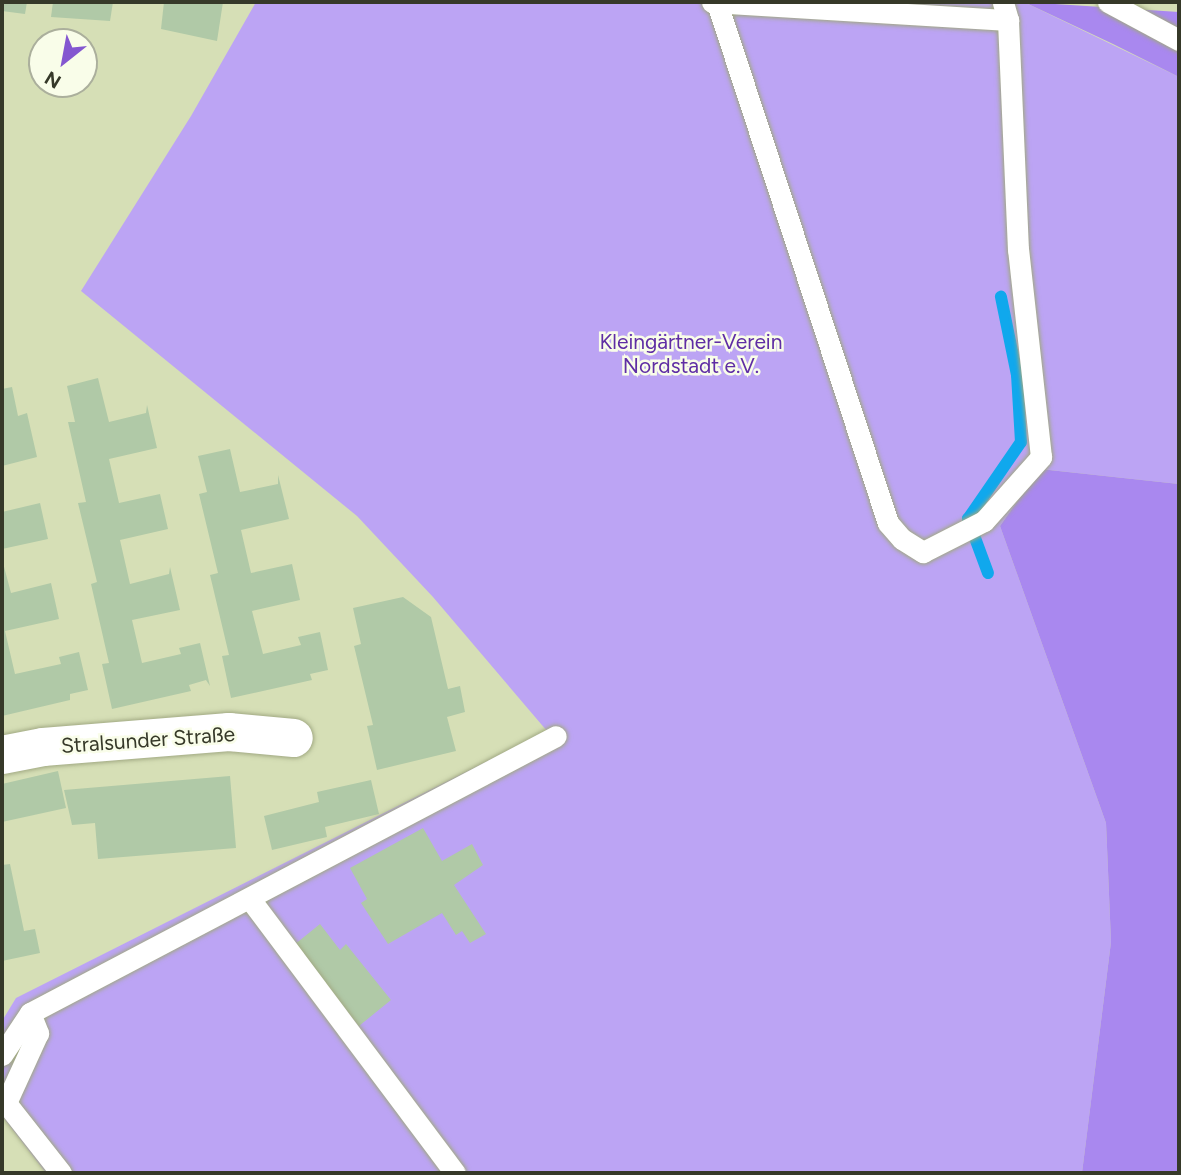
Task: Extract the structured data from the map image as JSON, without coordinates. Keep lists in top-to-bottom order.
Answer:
{
  "streets": {
    "street": ["Stralsunder Straße"]
  },
  "parks": ["Kleingärtner-Verein Nordstadt e.V."],
  "north": "bottom left"
}
